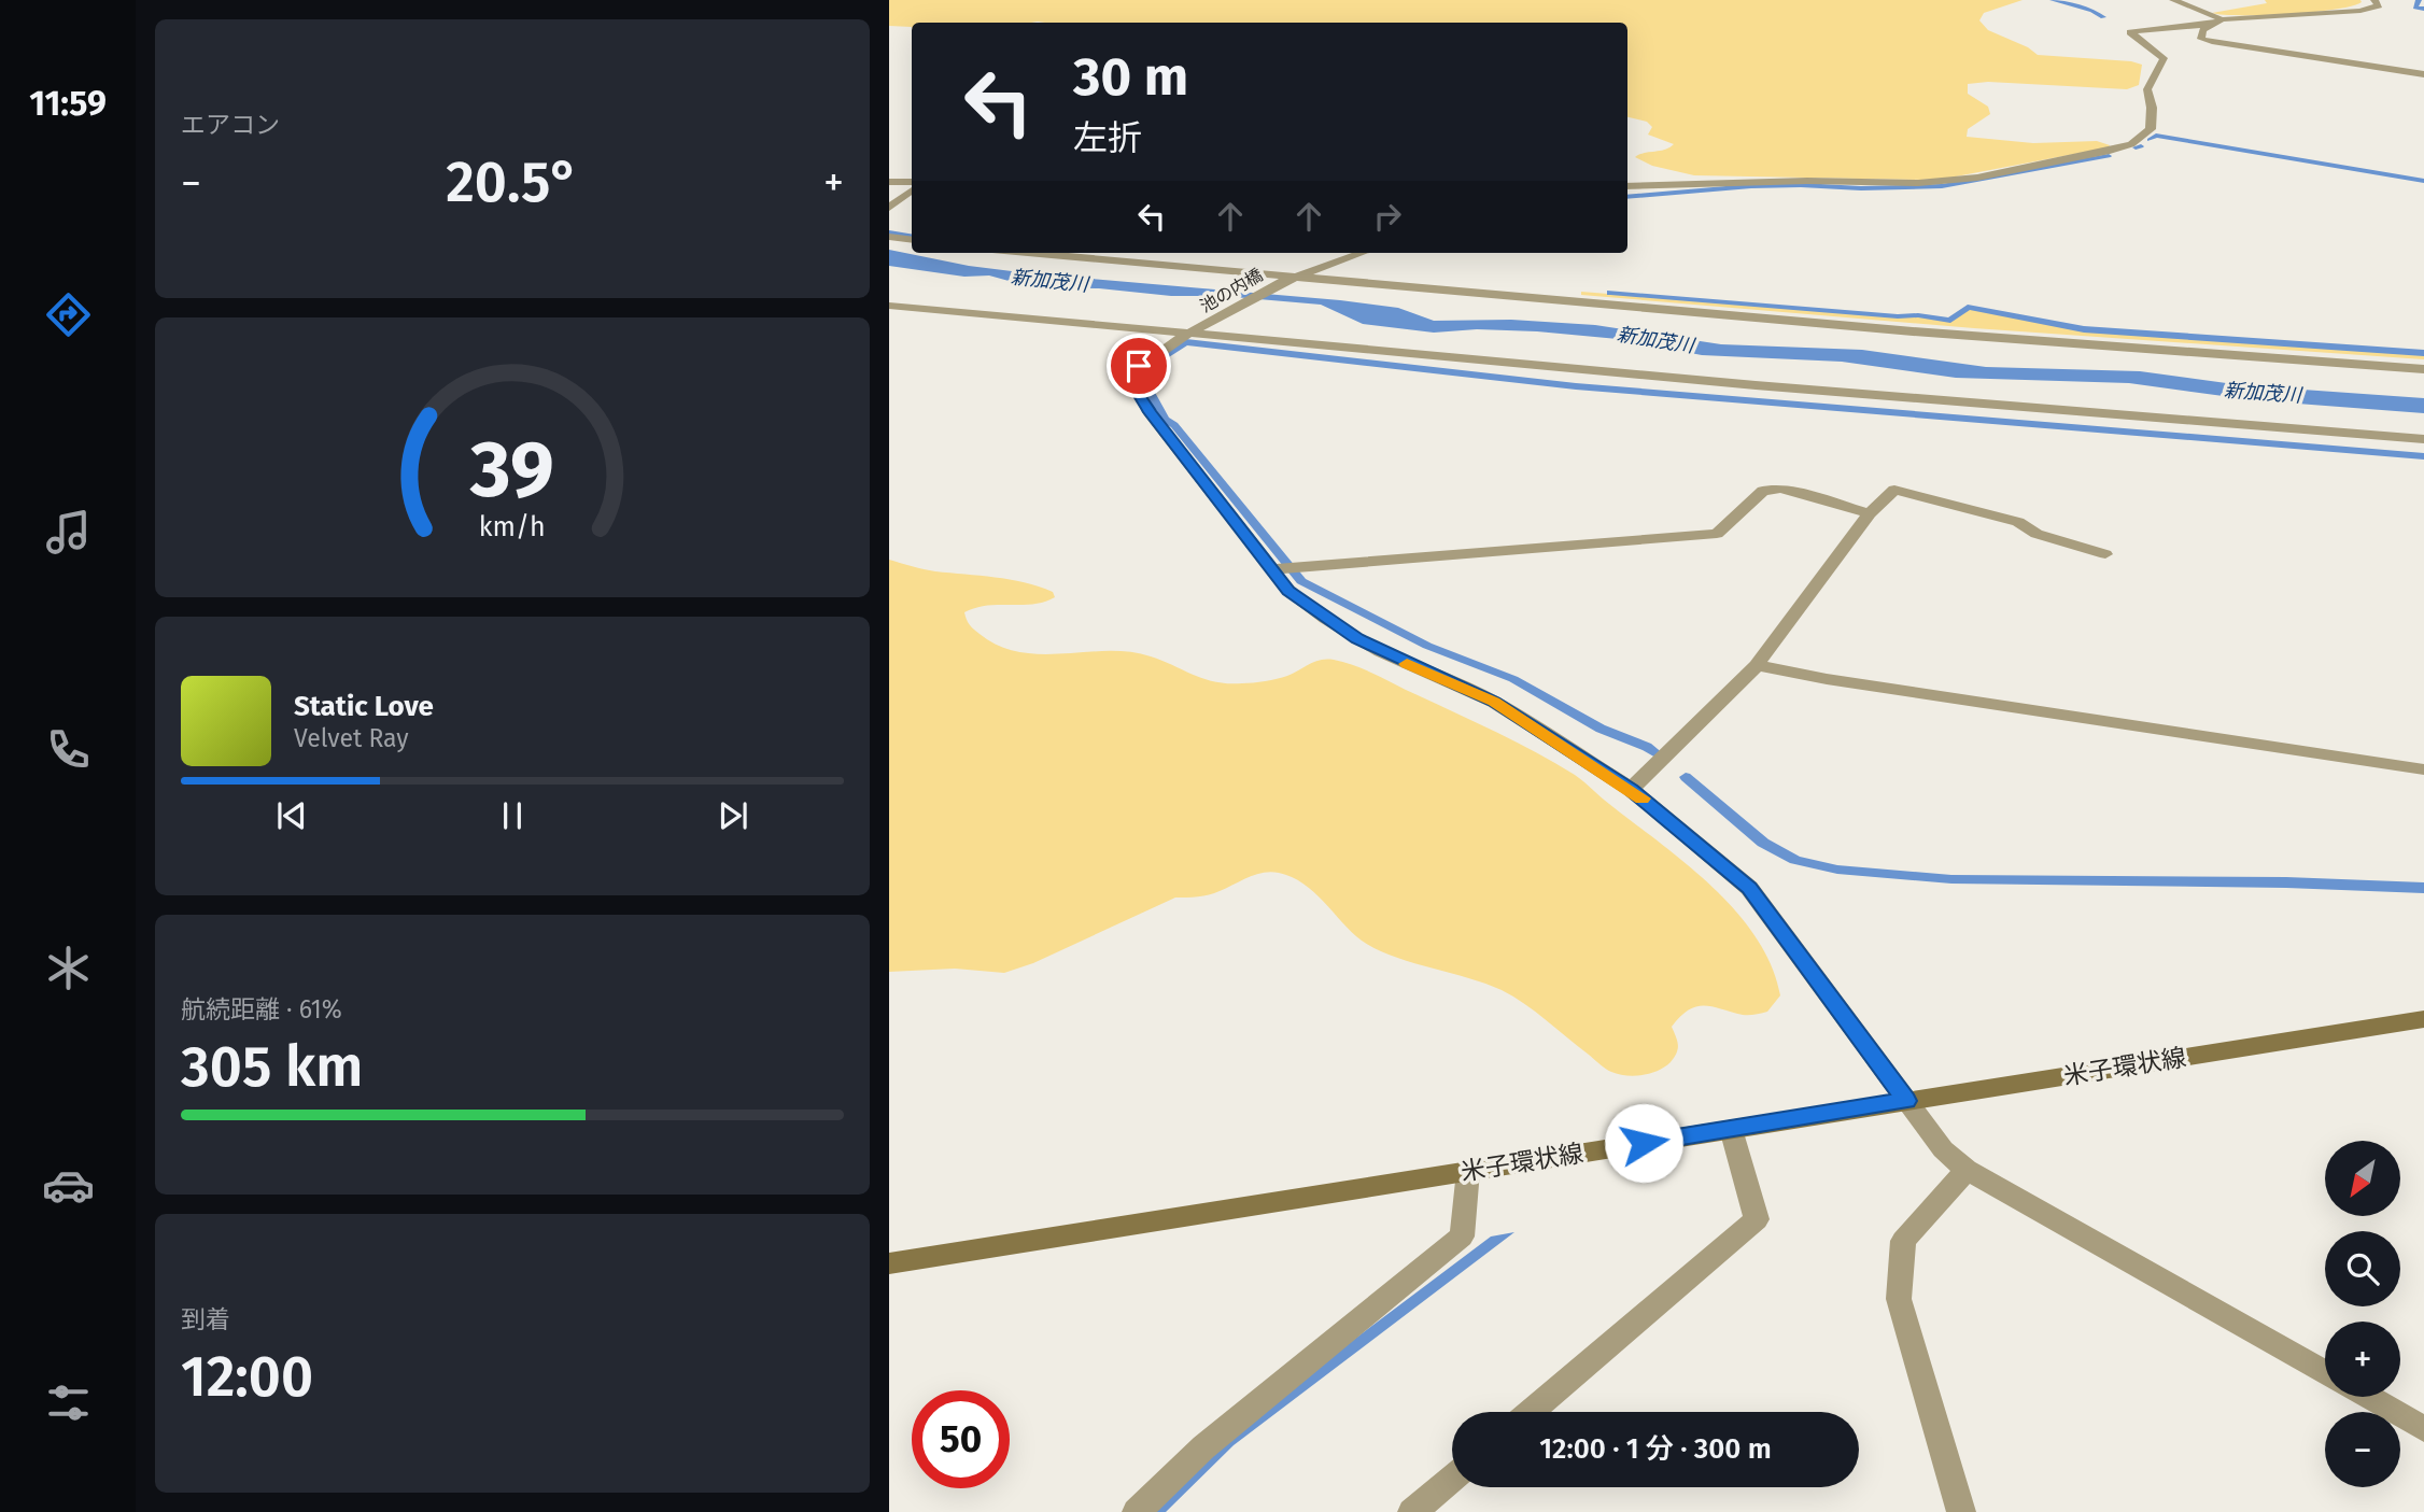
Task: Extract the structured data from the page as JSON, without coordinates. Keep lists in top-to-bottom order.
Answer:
{
  "streets": {
    "main road": ["米子環状線"],
    "street": ["池の内橋"]
  },
  "water": ["新加茂川"],
  "north": "bottom left",
  "page": {
    "tabs": "11:59",
    "tile": [
      "エアコン",
      ["航続距離 · 61%", "305 km"],
      ["到着", "12:00"]
    ],
    "turn": ["30 m", "左折"],
    "heat": ["−", "20.5°", "+"],
    "song": ["Static Love", "Velvet Ray"],
    "map_buttons": ["+", "−"],
    "limit": "50",
    "trip": "12:00 · 1 分 · 300 m",
    "gauge": ["39", "km/h"]
  }
}
